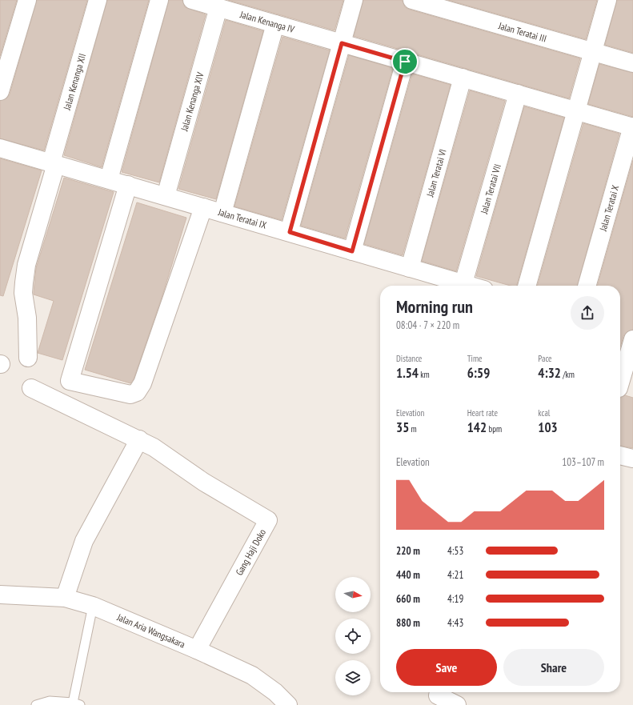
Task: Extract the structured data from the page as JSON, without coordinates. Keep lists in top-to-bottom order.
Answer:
{
  "streets": {
    "street": [
      "Jalan Kenanga IV",
      "Jalan Teratai III",
      "Jalan Kenanga XII",
      "Jalan Kenanga XIV",
      "Jalan Teratai VI",
      "Jalan Teratai VII",
      "Jalan Teratai X",
      "Jalan Teratai IX",
      "Gang Haji Doko",
      "Jalan Aria Wangsakara"
    ]
  },
  "crossings": [
    ["Jalan Kenanga IV", "Jalan Kenanga XIV"],
    ["Jalan Kenanga IV", "Jalan Teratai VI"],
    ["Jalan Kenanga IV", "Jalan Teratai VII"],
    ["Jalan Kenanga IV", "Jalan Teratai X"],
    ["Jalan Kenanga XII", "Jalan Teratai IX"],
    ["Jalan Kenanga XIV", "Jalan Teratai IX"],
    ["Jalan Teratai VI", "Jalan Teratai IX"],
    ["Jalan Teratai VII", "Jalan Teratai IX"],
    ["Gang Haji Doko", "Jalan Aria Wangsakara"]
  ],
  "north": "right",
  "page": {
    "heading": ["Morning run", "08:04 · 7 × 220 m"],
    "stats": [
      ["Distance", "1.54 km"],
      ["Time", "6:59"],
      ["Pace", "4:32 /km"],
      ["Elevation", "35 m"],
      ["Heart rate", "142 bpm"],
      ["kcal", "103"]
    ],
    "chart": ["Elevation", "103–107 m"],
    "list": [
      {
        "name": "220 m",
        "note": "4:53"
      },
      {
        "name": "440 m",
        "note": "4:21"
      },
      {
        "name": "660 m",
        "note": "4:19"
      },
      {
        "name": "880 m",
        "note": "4:43"
      }
    ],
    "buttons": ["Save", "Share"]
  }
}
